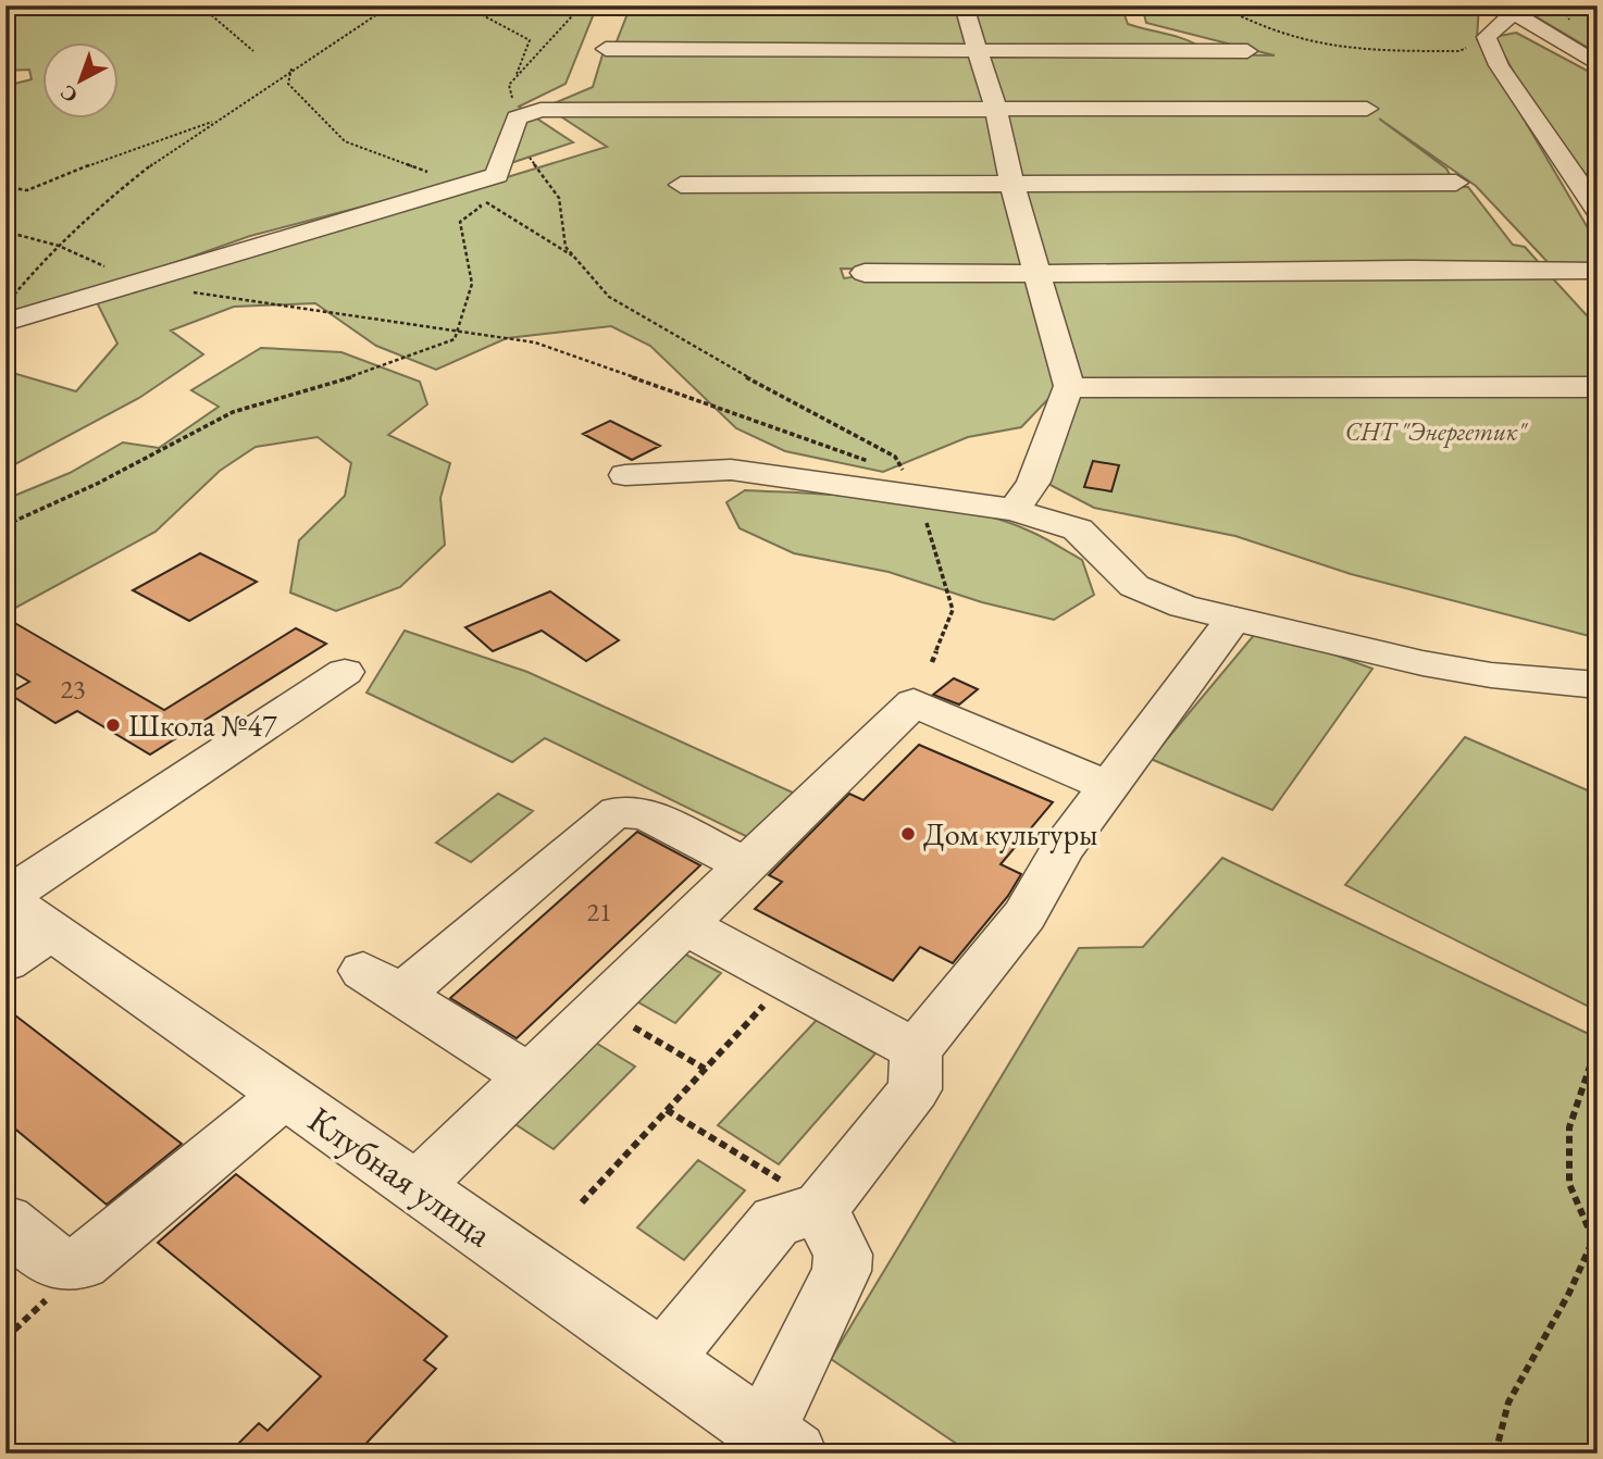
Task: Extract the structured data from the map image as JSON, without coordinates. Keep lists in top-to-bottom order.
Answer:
{
  "streets": {
    "street": ["Клубная улица"]
  },
  "parks": ["СНТ \"Энергетик\""],
  "places": ["Школа №47", "Дом культуры"],
  "house_numbers": ["23", "21"],
  "north": "bottom left"
}
